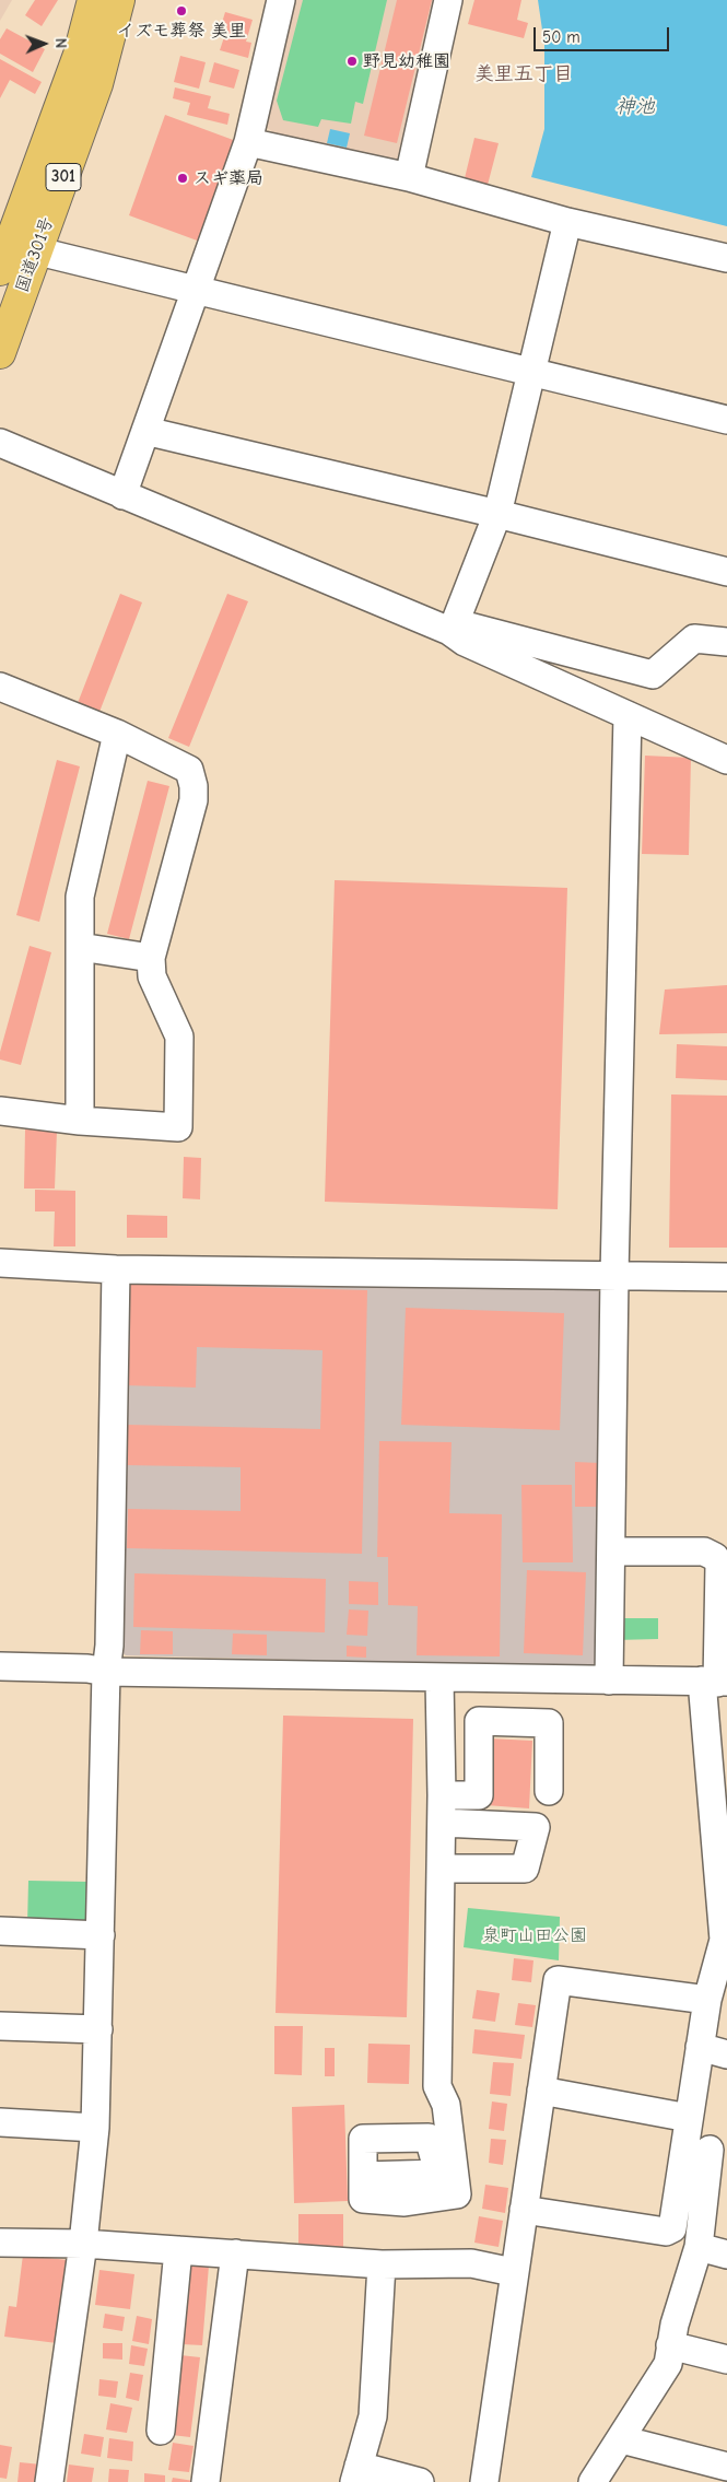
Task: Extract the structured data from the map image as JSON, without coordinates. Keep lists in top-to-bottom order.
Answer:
{
  "streets": {
    "highway": ["301", "国道301号"]
  },
  "districts": ["美里五丁目"],
  "water": ["神池"],
  "parks": ["泉町山田公園"],
  "places": ["イズモ葬祭 美里", "野見幼稚園", "スギ薬局"],
  "scale_bar": "50 m",
  "north": "right"
}
